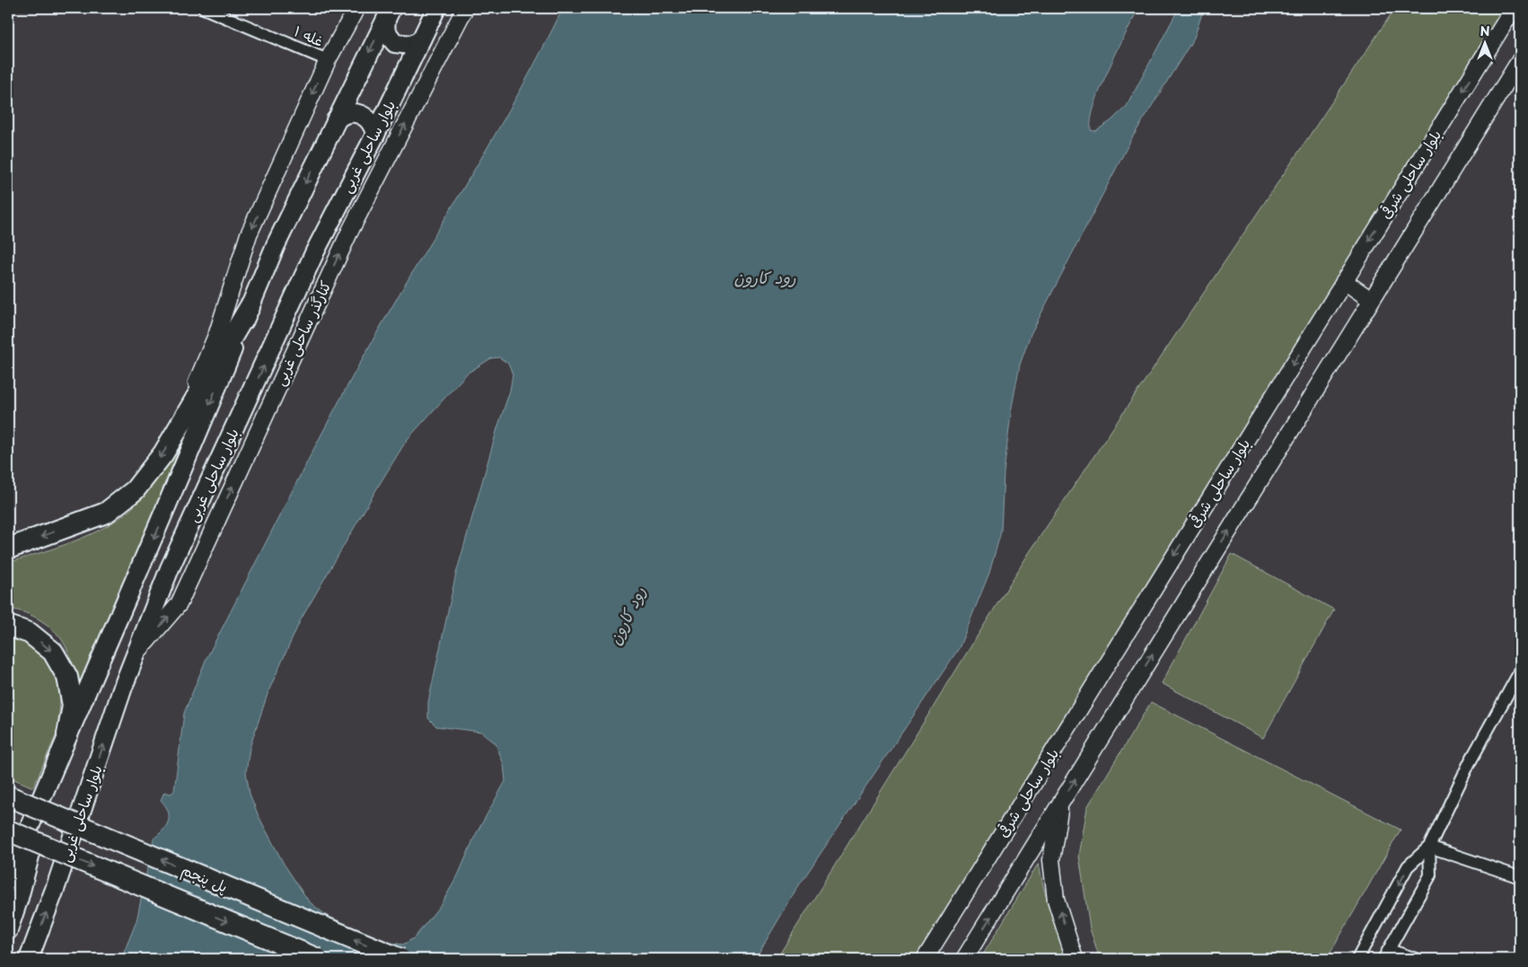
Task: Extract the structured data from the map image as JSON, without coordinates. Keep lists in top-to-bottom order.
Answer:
{
  "streets": {
    "highway": ["پل پنجم"],
    "main road": ["بلوار ساحلی غربی", "بلوار ساحلی شرقی", "کنارگذر ساحلی غربی"],
    "street": ["غله ۱"]
  },
  "crossings": [
    ["بلوار ساحلی غربی", "کنارگذر ساحلی غربی"]
  ],
  "water": ["رود کارون"],
  "north": "top"
}
